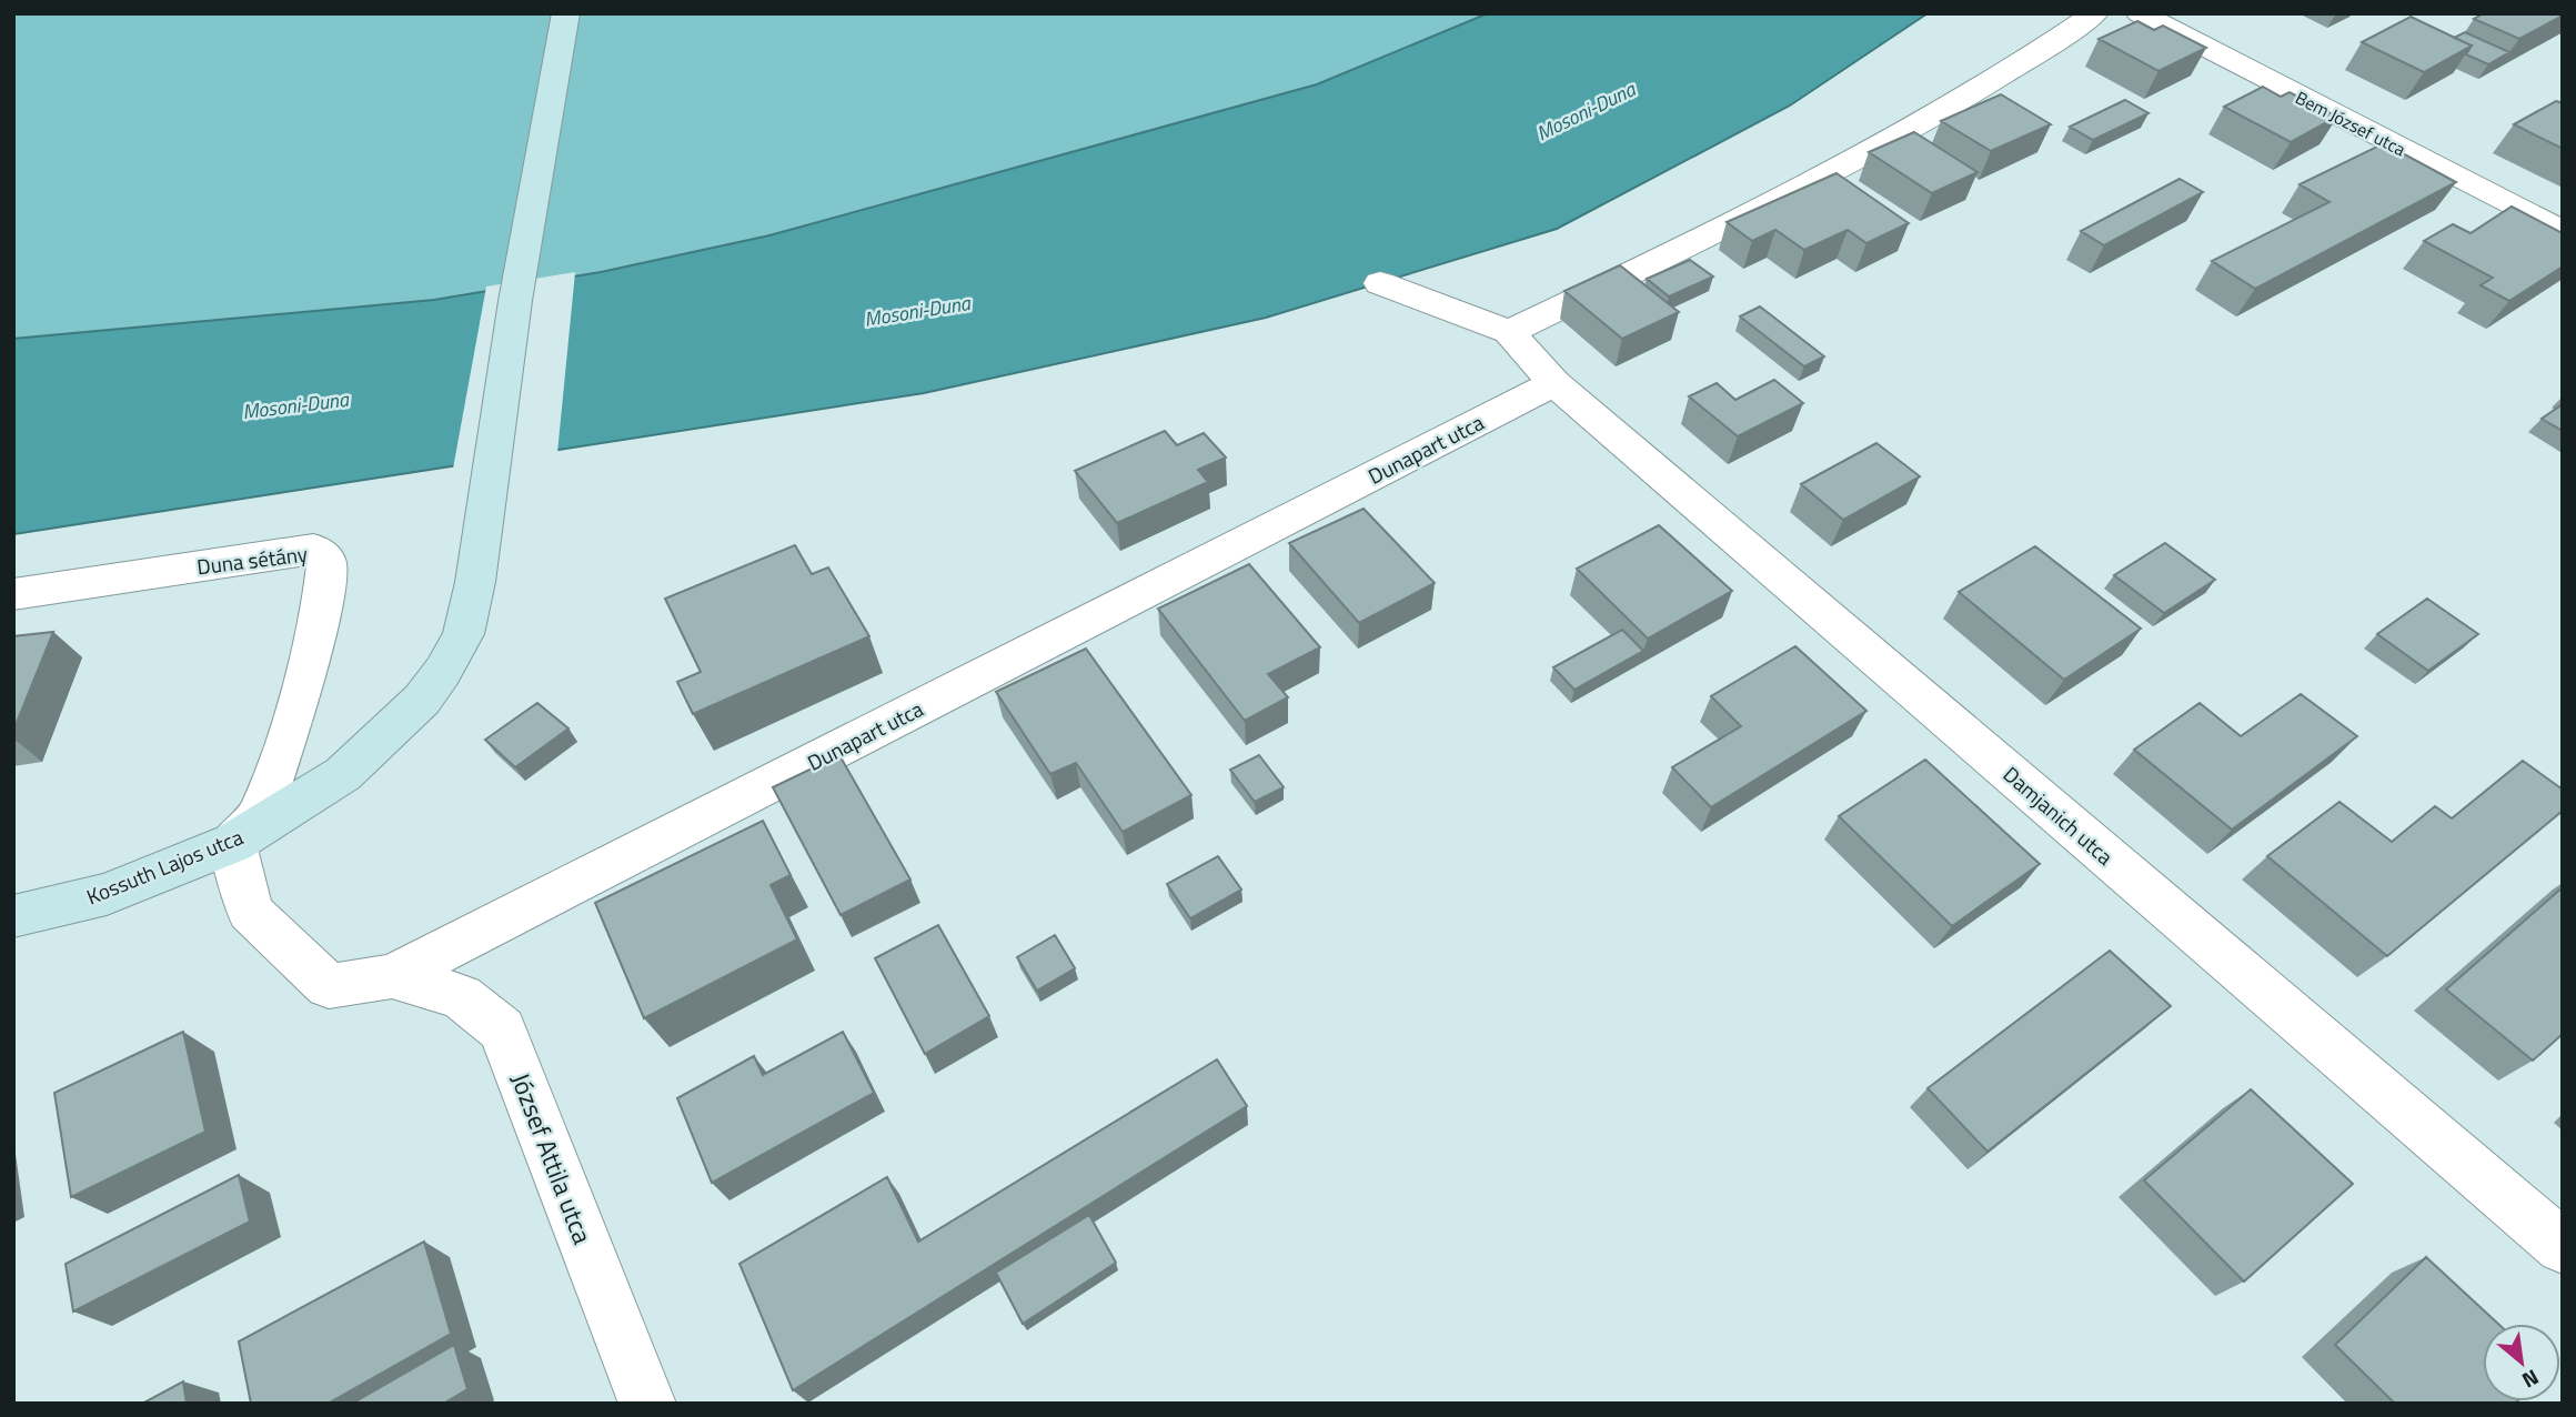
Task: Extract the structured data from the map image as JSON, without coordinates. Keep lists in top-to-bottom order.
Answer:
{
  "streets": {
    "main road": ["Kossuth Lajos utca"],
    "street": [
      "Bem József utca",
      "Dunapart utca",
      "Duna sétány",
      "Damjanich utca",
      "József Attila utca"
    ]
  },
  "crossings": [
    ["Dunapart utca", "Duna sétány"],
    ["Dunapart utca", "Damjanich utca"],
    ["Dunapart utca", "Kossuth Lajos utca"],
    ["Dunapart utca", "József Attila utca"],
    ["Duna sétány", "Kossuth Lajos utca"]
  ],
  "water": ["Mosoni-Duna"],
  "north": "bottom right"
}
